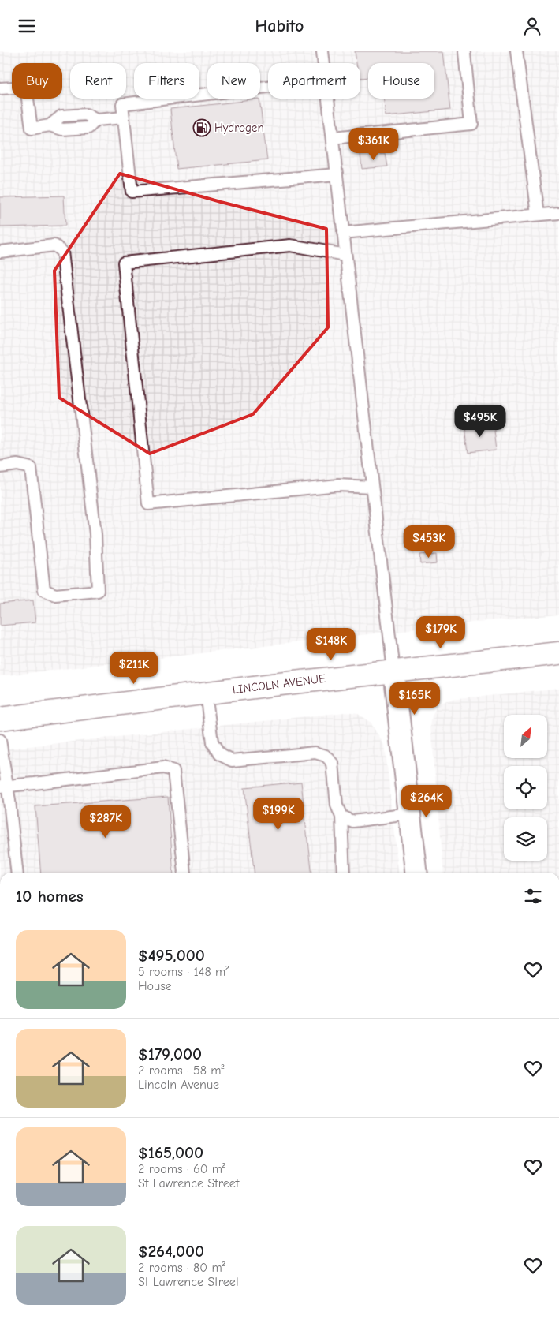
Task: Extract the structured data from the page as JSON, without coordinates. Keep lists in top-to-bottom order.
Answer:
{
  "streets": {
    "street": ["LINCOLN AVENUE"]
  },
  "places": {
    "fuel station": ["Hydrogen"]
  },
  "north": "top right",
  "page": {
    "header": "Habito",
    "chip": [
      "Buy",
      "Rent",
      "Filters",
      "New",
      "Apartment",
      "House"
    ],
    "price": [
      "$361K",
      "$495K",
      "$453K",
      "$179K",
      "$148K",
      "$211K",
      "$165K",
      "$264K",
      "$199K",
      "$287K"
    ],
    "heading": "10 homes",
    "list": [
      {
        "name": "$495,000",
        "note": "5 rooms · 148 m² · House"
      },
      {
        "name": "$179,000",
        "note": "2 rooms · 58 m² · Lincoln Avenue"
      },
      {
        "name": "$165,000",
        "note": "2 rooms · 60 m² · St Lawrence Street"
      },
      {
        "name": "$264,000",
        "note": "2 rooms · 80 m² · St Lawrence Street"
      }
    ]
  }
}
